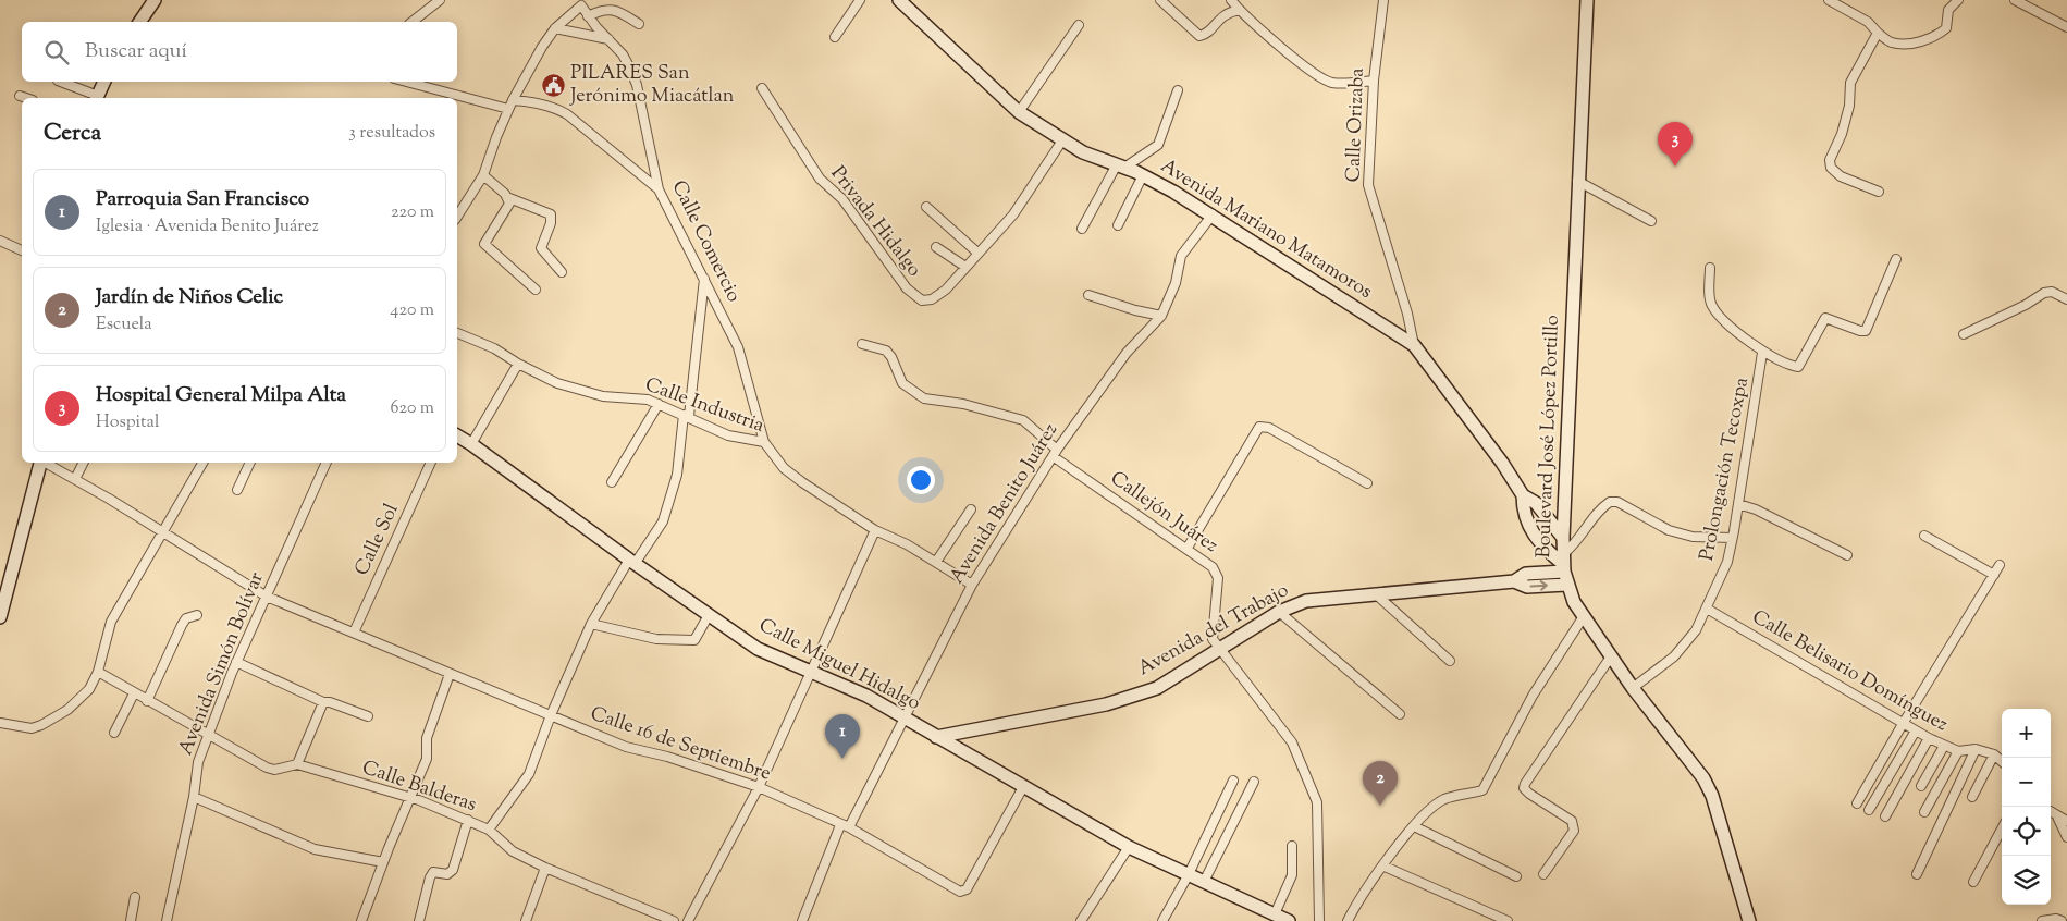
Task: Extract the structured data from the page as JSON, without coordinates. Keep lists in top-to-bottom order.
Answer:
{
  "streets": {
    "street": [
      "Calle Orizaba",
      "Privada Hidalgo",
      "Avenida Mariano Matamoros",
      "Calle Comercio",
      "Calle Industria",
      "Boulevard José López Portillo",
      "Prolongación Tecoxpa",
      "Avenida Benito Juárez",
      "Callejón Juárez",
      "Calle Sol",
      "Avenida del Trabajo",
      "Avenida Simón Bolívar",
      "Calle Miguel Hidalgo",
      "Calle Belisario Domínguez",
      "Calle 16 de Septiembre",
      "Calle Balderas"
    ]
  },
  "crossings": [
    ["Calle Orizaba", "Avenida Mariano Matamoros"],
    ["Privada Hidalgo", "Avenida Mariano Matamoros"],
    ["Avenida Mariano Matamoros", "Boulevard José López Portillo"],
    ["Avenida Mariano Matamoros", "Avenida Benito Juárez"],
    ["Avenida Mariano Matamoros", "Avenida del Trabajo"],
    ["Calle Comercio", "Calle Industria"],
    ["Calle Industria", "Avenida Benito Juárez"],
    ["Boulevard José López Portillo", "Prolongación Tecoxpa"],
    ["Boulevard José López Portillo", "Avenida del Trabajo"],
    ["Prolongación Tecoxpa", "Calle Belisario Domínguez"],
    ["Avenida Benito Juárez", "Callejón Juárez"],
    ["Avenida Benito Juárez", "Calle Miguel Hidalgo"],
    ["Avenida Benito Juárez", "Calle 16 de Septiembre"],
    ["Callejón Juárez", "Avenida del Trabajo"],
    ["Calle Sol", "Calle 16 de Septiembre"],
    ["Avenida del Trabajo", "Calle Miguel Hidalgo"],
    ["Avenida Simón Bolívar", "Calle 16 de Septiembre"],
    ["Avenida Simón Bolívar", "Calle Balderas"],
    ["Calle Miguel Hidalgo", "Calle 16 de Septiembre"]
  ],
  "places": {
    "public building": ["PILARES San Jerónimo Miacátlan"]
  },
  "page": {
    "search": "Buscar aquí",
    "heading": ["Cerca", "3 resultados"],
    "pins": ["3", "1", "2"],
    "list": [
      {
        "mark": "1",
        "name": "Parroquia San Francisco",
        "note": "Iglesia · Avenida Benito Juárez",
        "value": "220 m"
      },
      {
        "mark": "2",
        "name": "Jardín de Niños Celic",
        "note": "Escuela",
        "value": "420 m"
      },
      {
        "mark": "3",
        "name": "Hospital General Milpa Alta",
        "note": "Hospital",
        "value": "620 m"
      }
    ],
    "map_buttons": ["+", "−"]
  }
}
